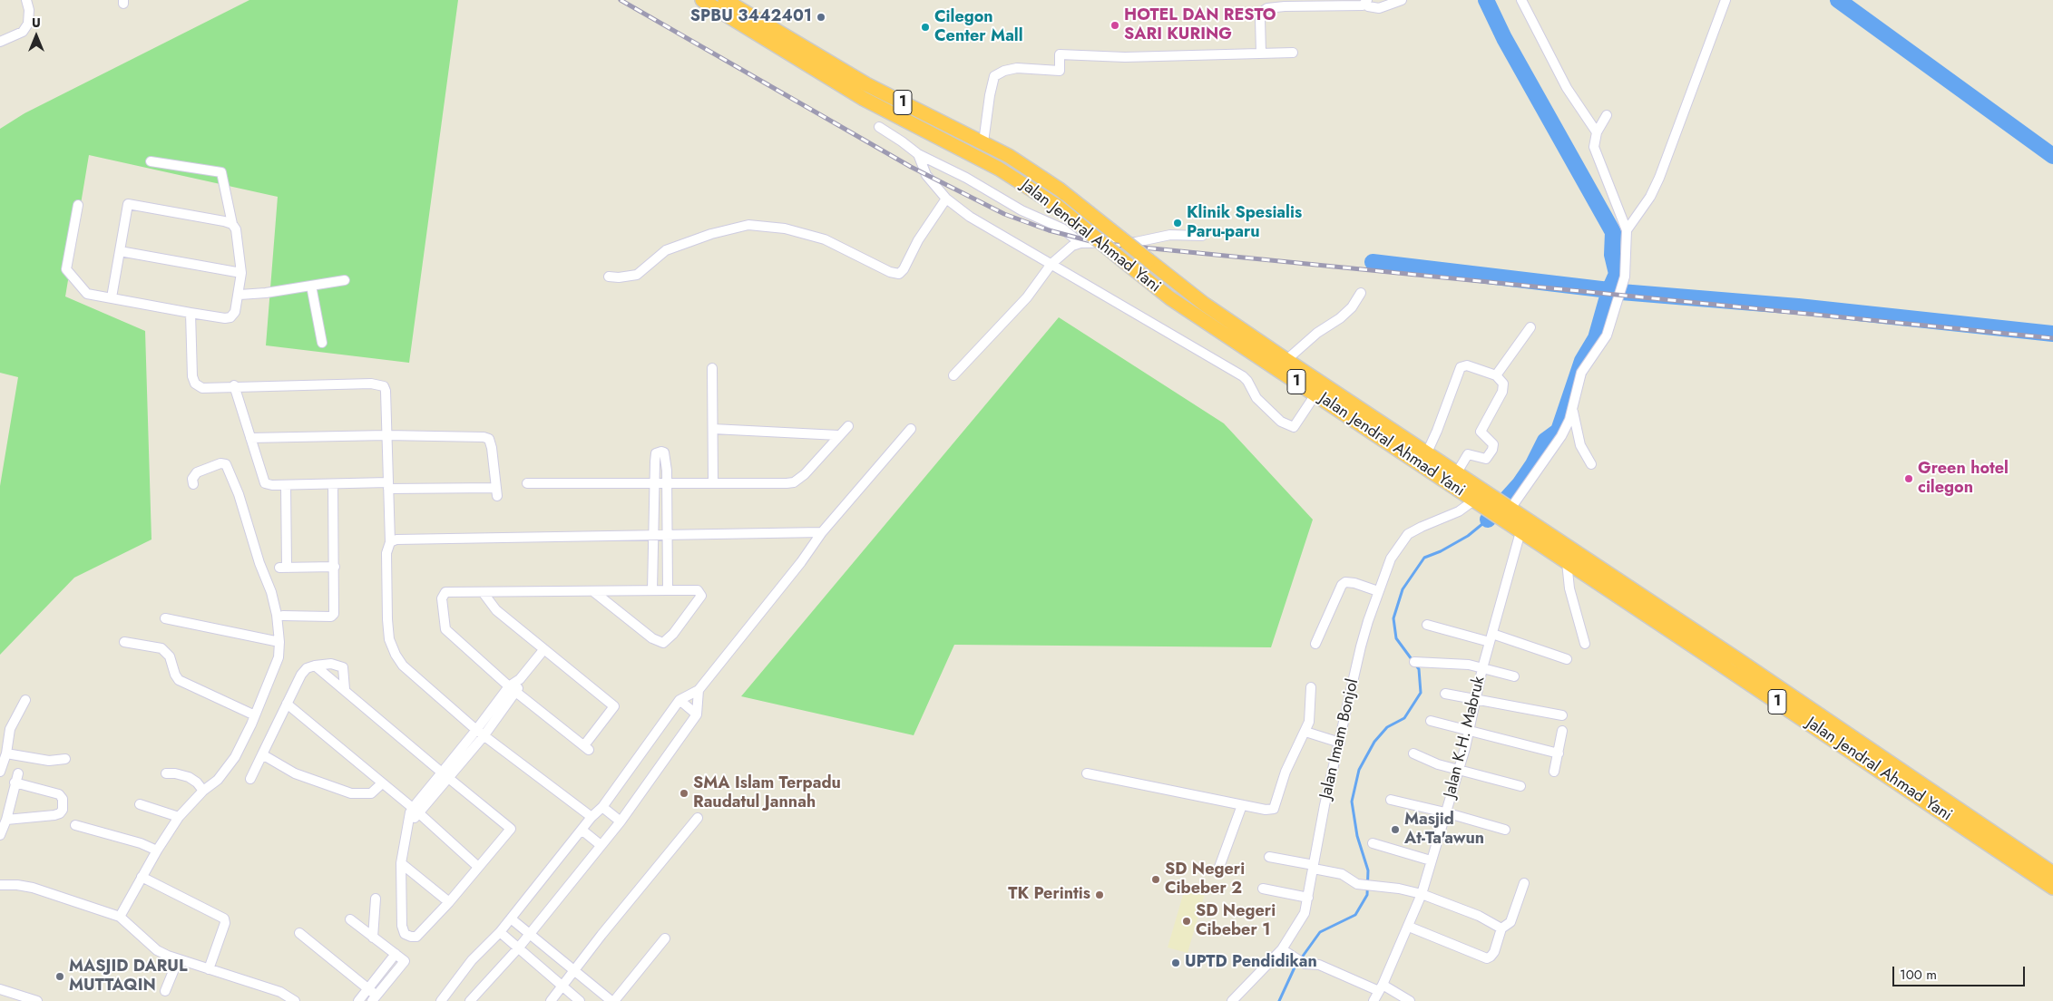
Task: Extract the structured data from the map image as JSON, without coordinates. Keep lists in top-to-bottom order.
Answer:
{
  "streets": {
    "highway": ["1", "Jalan Jendral Ahmad Yani"],
    "street": ["Jalan K.H. Mabruk", "Jalan Imam Bonjol"]
  },
  "crossings": [
    ["Jalan Jendral Ahmad Yani", "Jalan K.H. Mabruk"],
    ["Jalan Jendral Ahmad Yani", "Jalan Imam Bonjol"]
  ],
  "places": [
    "SPBU 3442401",
    "HOTEL DAN RESTO SARI KURING",
    "Cilegon Center Mall",
    "Klinik Spesialis Paru-paru",
    "Green hotel cilegon",
    "SMA Islam Terpadu Raudatul Jannah",
    "Masjid At-Ta'awun",
    "SD Negeri Cibeber 2",
    "TK Perintis",
    "SD Negeri Cibeber 1",
    "UPTD Pendidikan",
    "MASJID DARUL MUTTAQIN"
  ],
  "scale_bar": "100 m",
  "north": "top"
}
